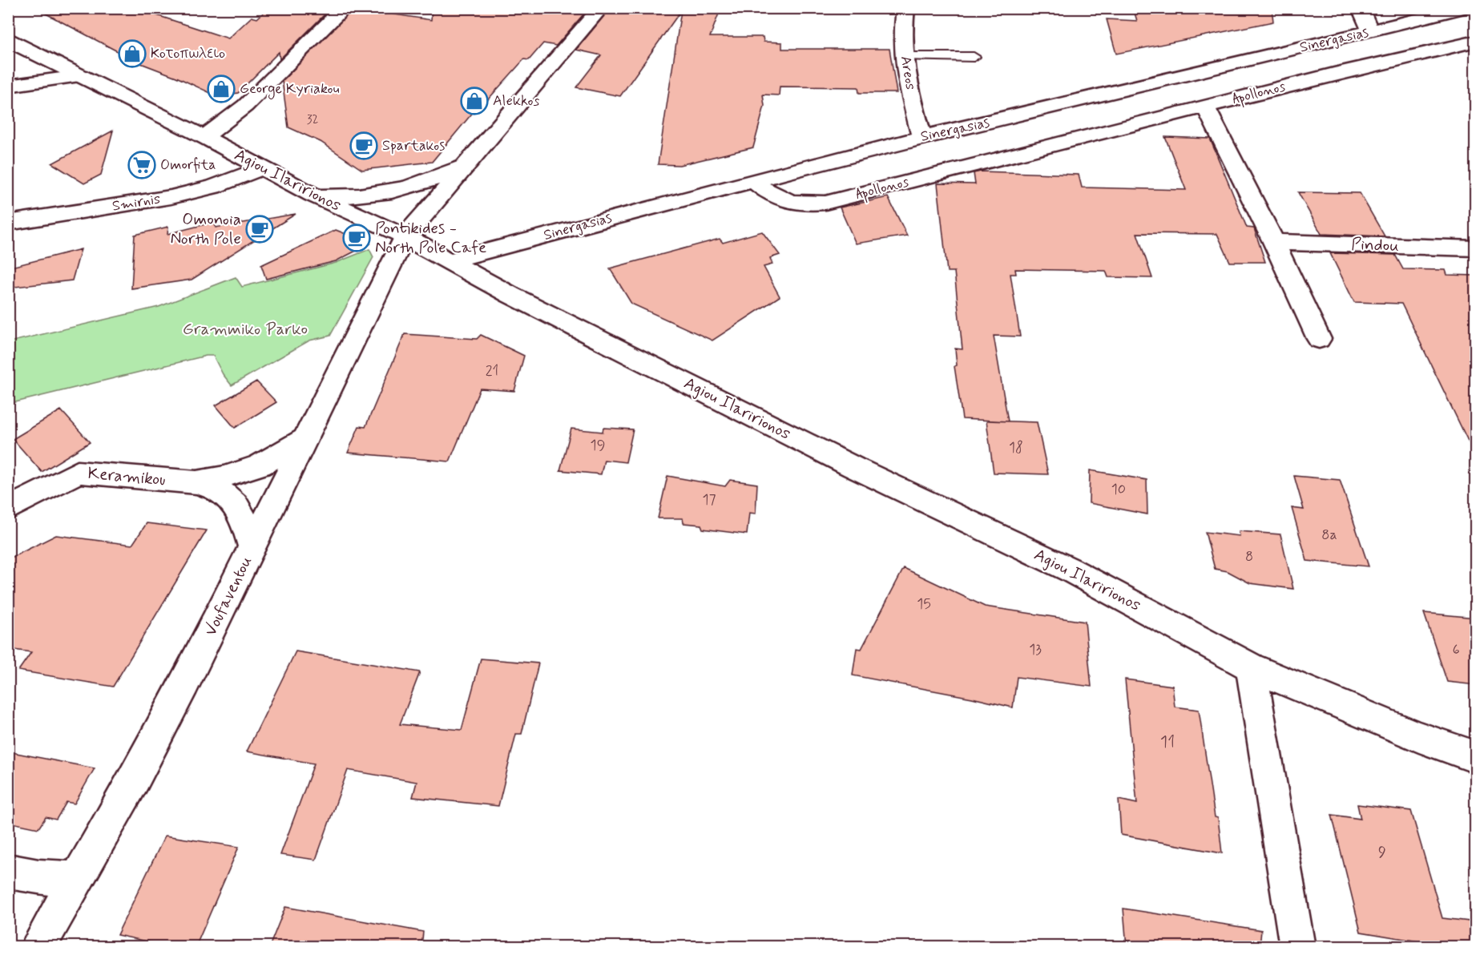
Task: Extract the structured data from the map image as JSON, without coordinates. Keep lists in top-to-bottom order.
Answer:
{
  "streets": {
    "street": [
      "Sinergasias",
      "Areos",
      "Apollonos",
      "Agiou Ilaririonos",
      "Smirnis",
      "Pindou",
      "Keramikou",
      "Voufaventou"
    ]
  },
  "crossings": [
    ["Sinergasias", "Areos"],
    ["Sinergasias", "Apollonos"],
    ["Sinergasias", "Agiou Ilaririonos"],
    ["Agiou Ilaririonos", "Smirnis"],
    ["Agiou Ilaririonos", "Voufaventou"],
    ["Keramikou", "Voufaventou"]
  ],
  "parks": ["Grammiko Parko"],
  "places": {
    "shop": ["Κοτοπωλειο", "George Kyriakou", "Alekkos"],
    "cafe": ["Spartakos", "Omonoia North Pole", "Pontikides - North Pole Cafe"],
    "supermarket": ["Omorfita"]
  },
  "house_numbers": [
    "32",
    "21",
    "19",
    "18",
    "10",
    "17",
    "8a",
    "8",
    "15",
    "13",
    "6",
    "11",
    "9"
  ]
}
